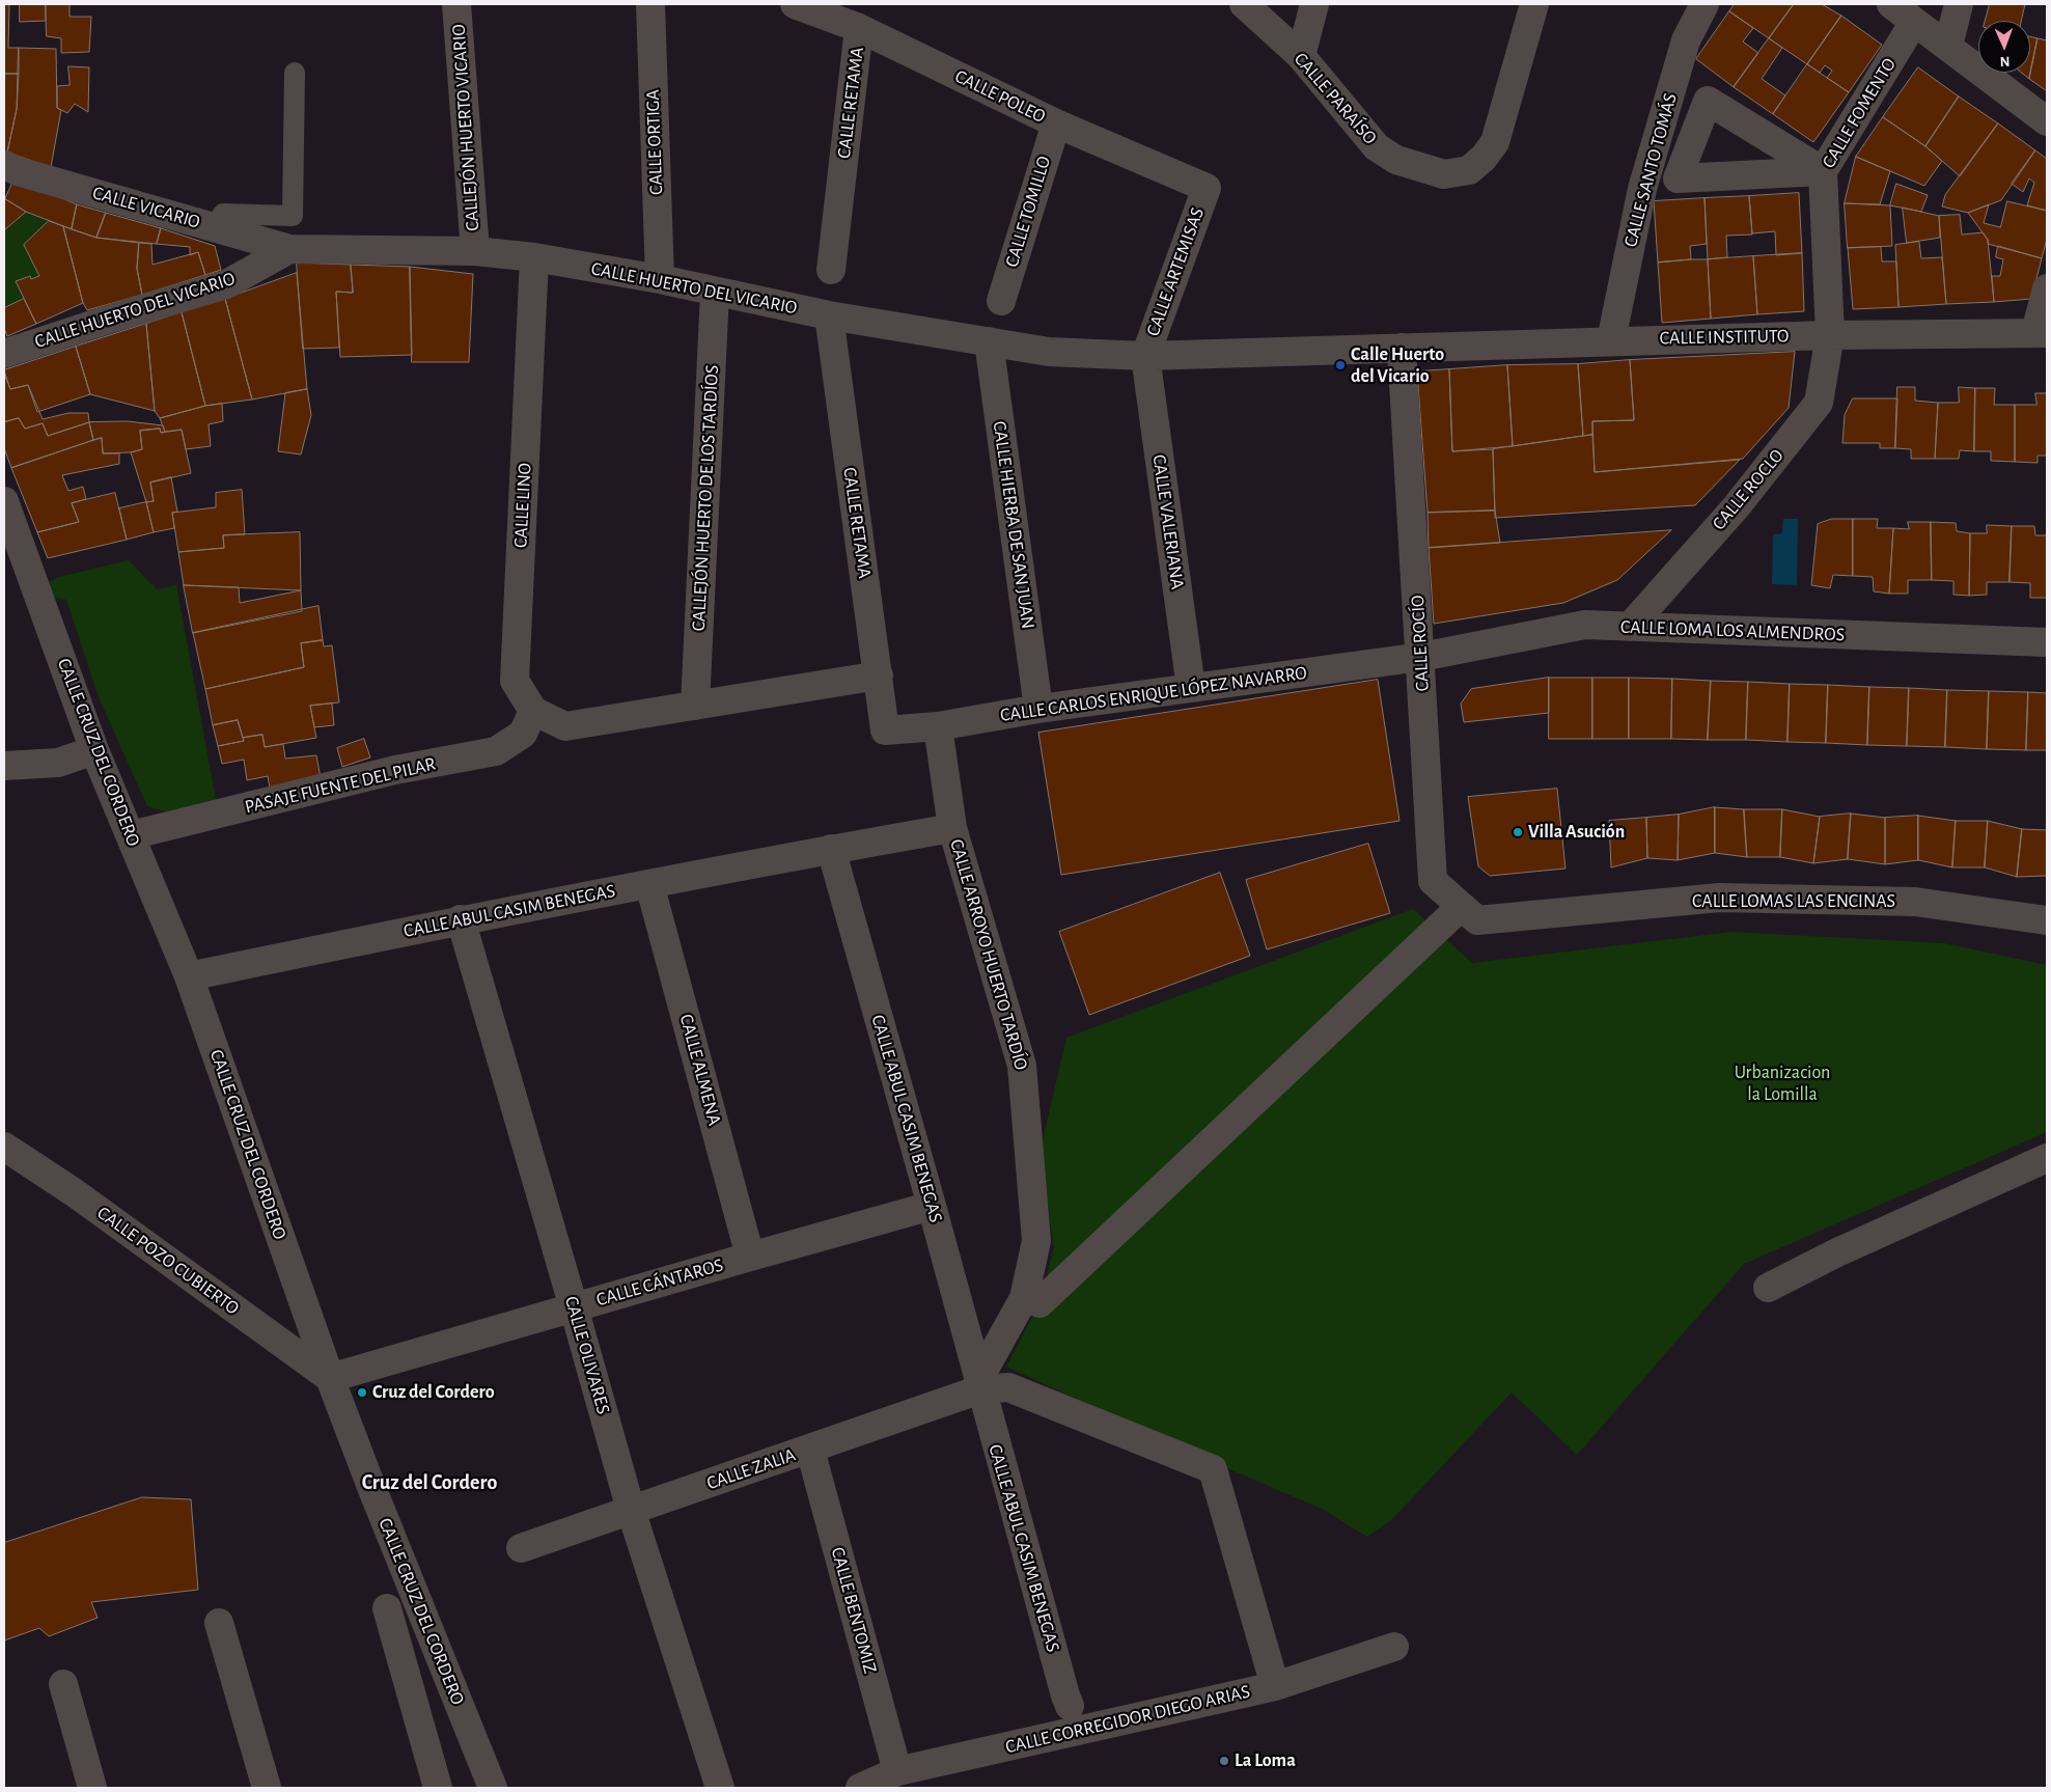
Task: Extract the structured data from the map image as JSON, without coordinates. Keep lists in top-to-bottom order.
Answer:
{
  "streets": {
    "street": [
      "CALLE POLEO",
      "CALLE PARAÍSO",
      "CALLE RETAMA",
      "CALLE FOMENTO",
      "CALLEJÓN HUERTO VICARIO",
      "CALLE ORTIGA",
      "CALLE SANTO TOMÁS",
      "CALLE VICARIO",
      "CALLE TOMILLO",
      "CALLE ARTEMISAS",
      "CALLE HUERTO DEL VICARIO",
      "CALLE INSTITUTO",
      "CALLE ROCLO",
      "CALLEJÓN HUERTO DE LOS TARDÍOS",
      "CALLE LINO",
      "CALLE VALERIANA",
      "CALLE HIERBA DE SAN JUAN",
      "CALLE LOMA LOS ALMENDROS",
      "CALLE ROCÍO",
      "CALLE CARLOS ENRIQUE LÓPEZ NAVARRO",
      "CALLE CRUZ DEL CORDERO",
      "PASAJE FUENTE DEL PILAR",
      "CALLE LOMAS LAS ENCINAS",
      "CALLE ABUL CASIM BENEGAS",
      "CALLE ARROYO HUERTO TARDÍO",
      "CALLE ALMENA",
      "CALLE POZO CUBIERTO",
      "CALLE CÁNTAROS",
      "CALLE OLIVARES",
      "CALLE ZALIA",
      "CALLE BENTOMIZ",
      "CALLE CORREGIDOR DIEGO ARIAS"
    ]
  },
  "crossings": [
    ["CALLE POLEO", "CALLE RETAMA"],
    ["CALLE POLEO", "CALLE TOMILLO"],
    ["CALLE POLEO", "CALLE ARTEMISAS"],
    ["CALLE RETAMA", "CALLE HUERTO DEL VICARIO"],
    ["CALLE RETAMA", "CALLE CARLOS ENRIQUE LÓPEZ NAVARRO"],
    ["CALLE FOMENTO", "CALLE INSTITUTO"],
    ["CALLE FOMENTO", "CALLE ROCLO"],
    ["CALLEJÓN HUERTO VICARIO", "CALLE HUERTO DEL VICARIO"],
    ["CALLE ORTIGA", "CALLE HUERTO DEL VICARIO"],
    ["CALLE SANTO TOMÁS", "CALLE INSTITUTO"],
    ["CALLE VICARIO", "CALLE HUERTO DEL VICARIO"],
    ["CALLE ARTEMISAS", "CALLE HUERTO DEL VICARIO"],
    ["CALLE ARTEMISAS", "CALLE VALERIANA"],
    ["CALLE HUERTO DEL VICARIO", "CALLE INSTITUTO"],
    ["CALLE HUERTO DEL VICARIO", "CALLEJÓN HUERTO DE LOS TARDÍOS"],
    ["CALLE HUERTO DEL VICARIO", "CALLE LINO"],
    ["CALLE HUERTO DEL VICARIO", "CALLE VALERIANA"],
    ["CALLE HUERTO DEL VICARIO", "CALLE HIERBA DE SAN JUAN"],
    ["CALLE HUERTO DEL VICARIO", "CALLE ROCÍO"],
    ["CALLE INSTITUTO", "CALLE ROCLO"],
    ["CALLE INSTITUTO", "CALLE ROCÍO"],
    ["CALLE ROCLO", "CALLE LOMA LOS ALMENDROS"],
    ["CALLE LINO", "PASAJE FUENTE DEL PILAR"],
    ["CALLE VALERIANA", "CALLE CARLOS ENRIQUE LÓPEZ NAVARRO"],
    ["CALLE HIERBA DE SAN JUAN", "CALLE CARLOS ENRIQUE LÓPEZ NAVARRO"],
    ["CALLE LOMA LOS ALMENDROS", "CALLE ROCÍO"],
    ["CALLE LOMA LOS ALMENDROS", "CALLE CARLOS ENRIQUE LÓPEZ NAVARRO"],
    ["CALLE ROCÍO", "CALLE CARLOS ENRIQUE LÓPEZ NAVARRO"],
    ["CALLE ROCÍO", "CALLE LOMAS LAS ENCINAS"],
    ["CALLE CARLOS ENRIQUE LÓPEZ NAVARRO", "CALLE ARROYO HUERTO TARDÍO"],
    ["CALLE CRUZ DEL CORDERO", "PASAJE FUENTE DEL PILAR"],
    ["CALLE CRUZ DEL CORDERO", "CALLE ABUL CASIM BENEGAS"],
    ["CALLE CRUZ DEL CORDERO", "CALLE POZO CUBIERTO"],
    ["CALLE CRUZ DEL CORDERO", "CALLE CÁNTAROS"],
    ["CALLE ABUL CASIM BENEGAS", "CALLE ARROYO HUERTO TARDÍO"],
    ["CALLE ABUL CASIM BENEGAS", "CALLE ALMENA"],
    ["CALLE ABUL CASIM BENEGAS", "CALLE CÁNTAROS"],
    ["CALLE ABUL CASIM BENEGAS", "CALLE OLIVARES"],
    ["CALLE ABUL CASIM BENEGAS", "CALLE ZALIA"],
    ["CALLE ARROYO HUERTO TARDÍO", "CALLE ZALIA"],
    ["CALLE ALMENA", "CALLE CÁNTAROS"],
    ["CALLE POZO CUBIERTO", "CALLE CÁNTAROS"],
    ["CALLE CÁNTAROS", "CALLE OLIVARES"],
    ["CALLE OLIVARES", "CALLE ZALIA"],
    ["CALLE ZALIA", "CALLE BENTOMIZ"],
    ["CALLE BENTOMIZ", "CALLE CORREGIDOR DIEGO ARIAS"]
  ],
  "districts": ["Cruz del Cordero"],
  "parks": ["Urbanizacion la Lomilla"],
  "places": [
    "Calle Huerto del Vicario",
    "Villa Asución",
    "Cruz del Cordero",
    "La Loma"
  ],
  "north": "bottom"
}
